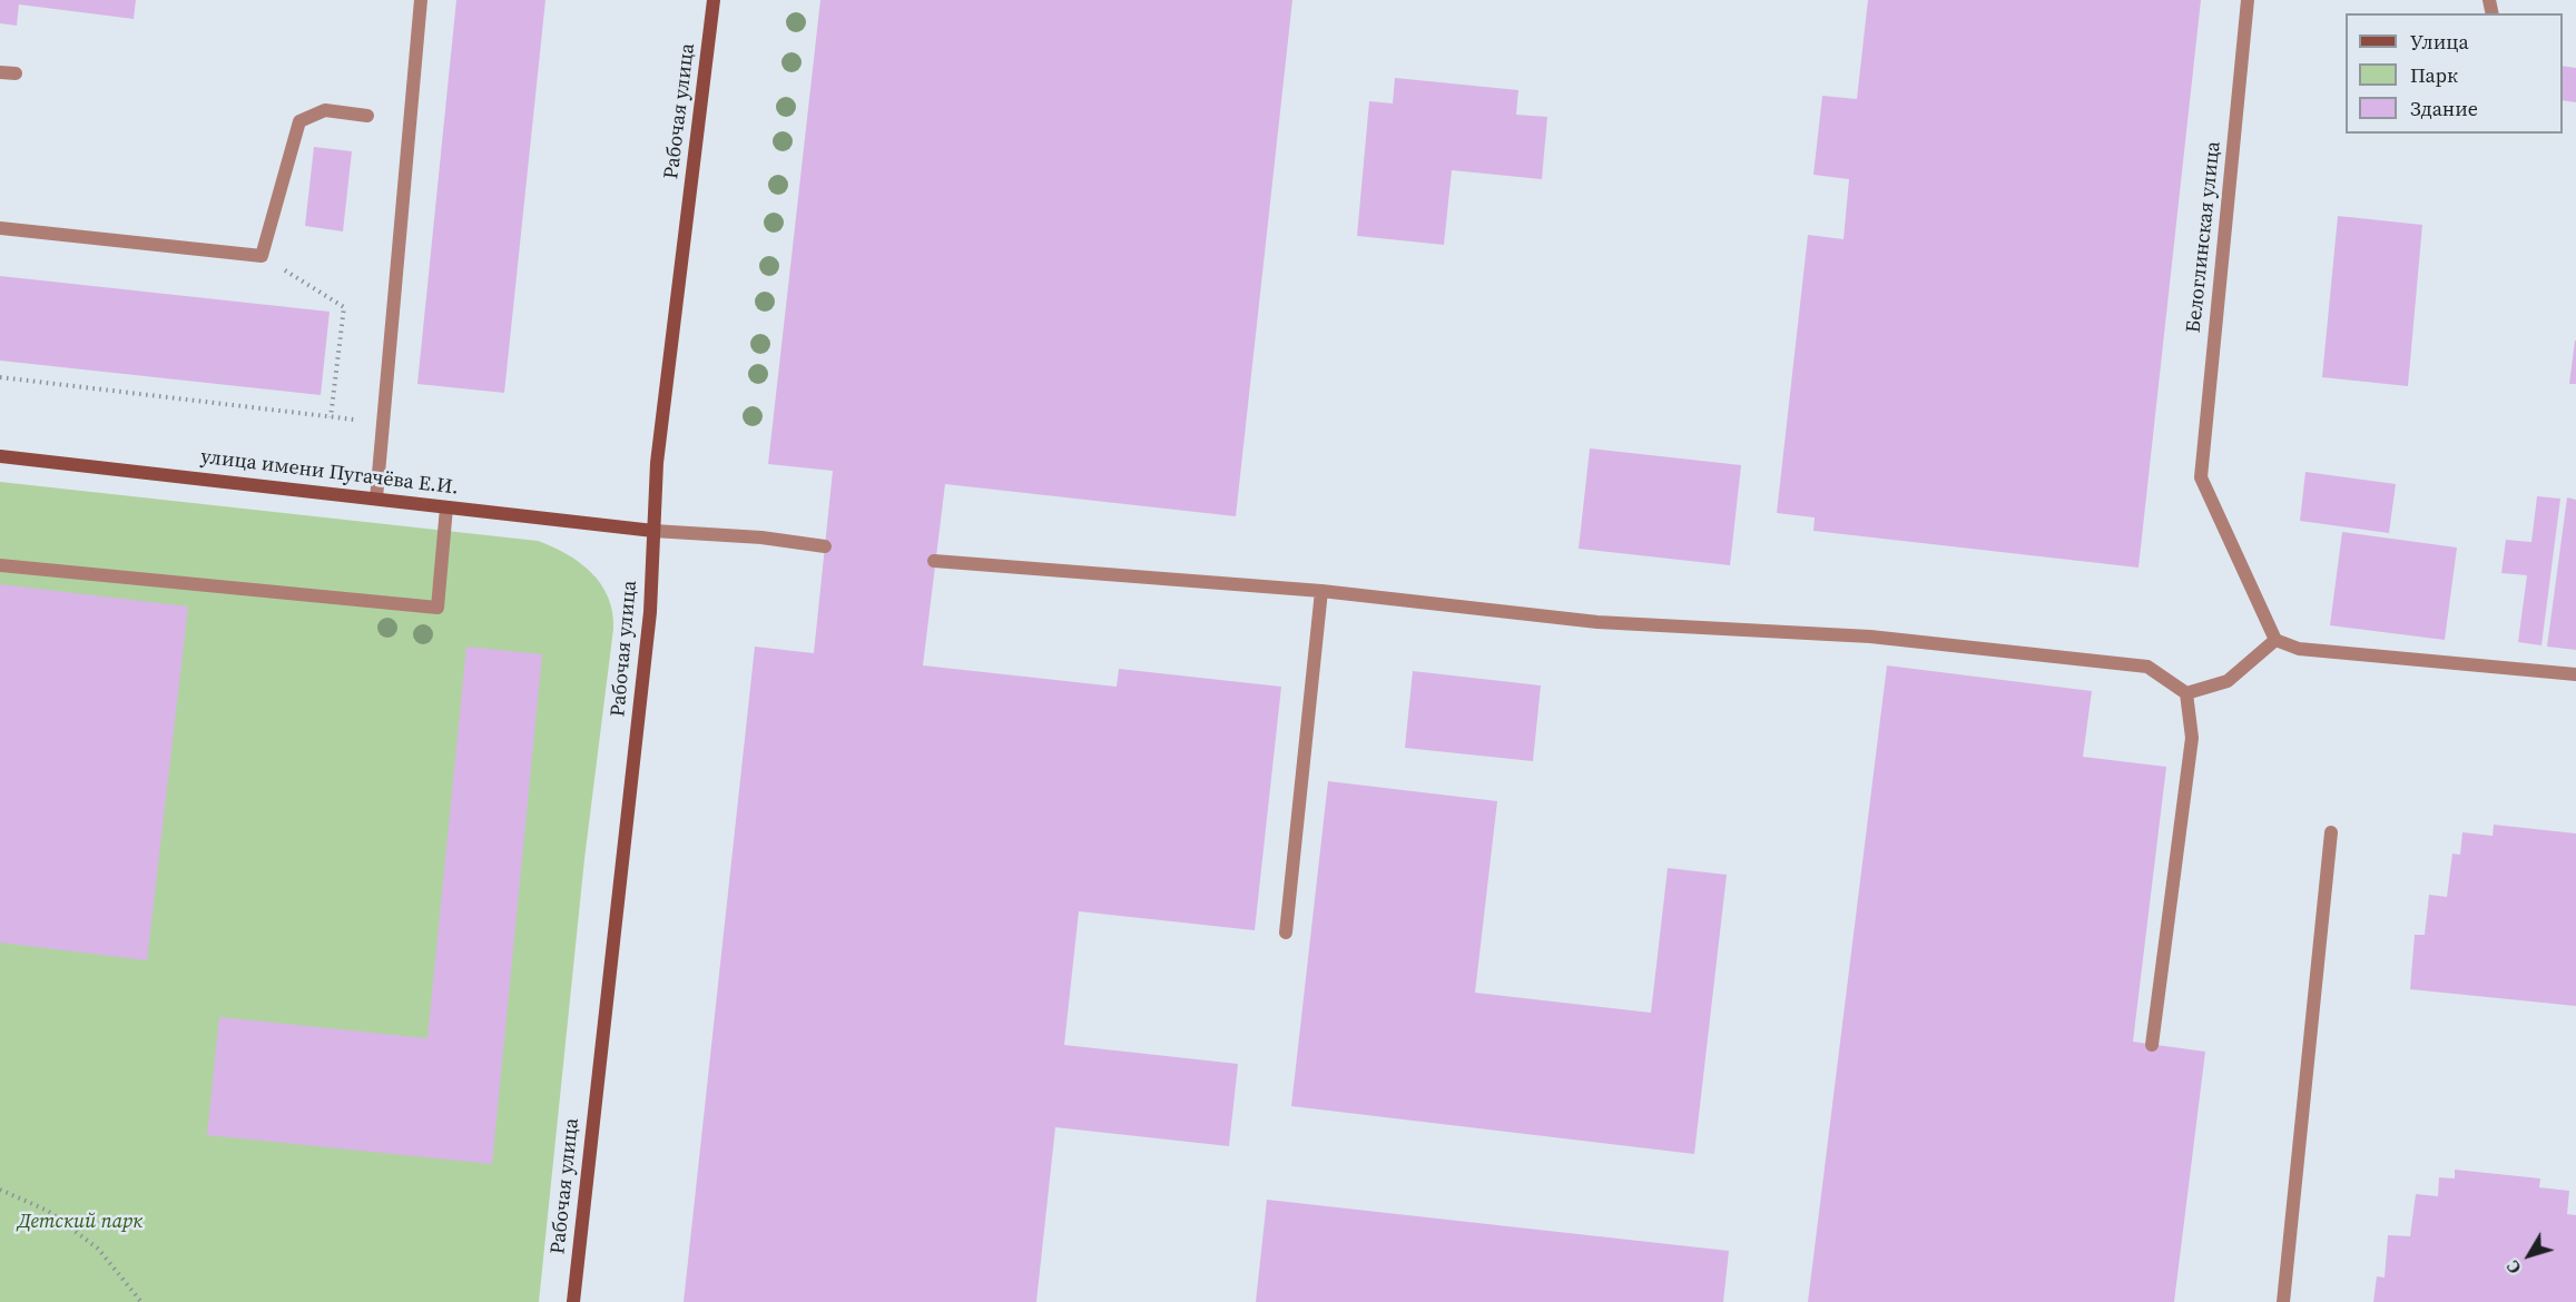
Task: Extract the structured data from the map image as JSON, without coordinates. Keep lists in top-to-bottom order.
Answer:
{
  "streets": {
    "main road": ["Рабочая улица", "улица имени Пугачёва Е.И."],
    "street": ["Белоглинская улица"]
  },
  "crossings": [
    ["Рабочая улица", "улица имени Пугачёва Е.И."]
  ],
  "parks": ["Детский парк"],
  "legend": ["Улица", "Парк", "Здание"],
  "north": "bottom left"
}
